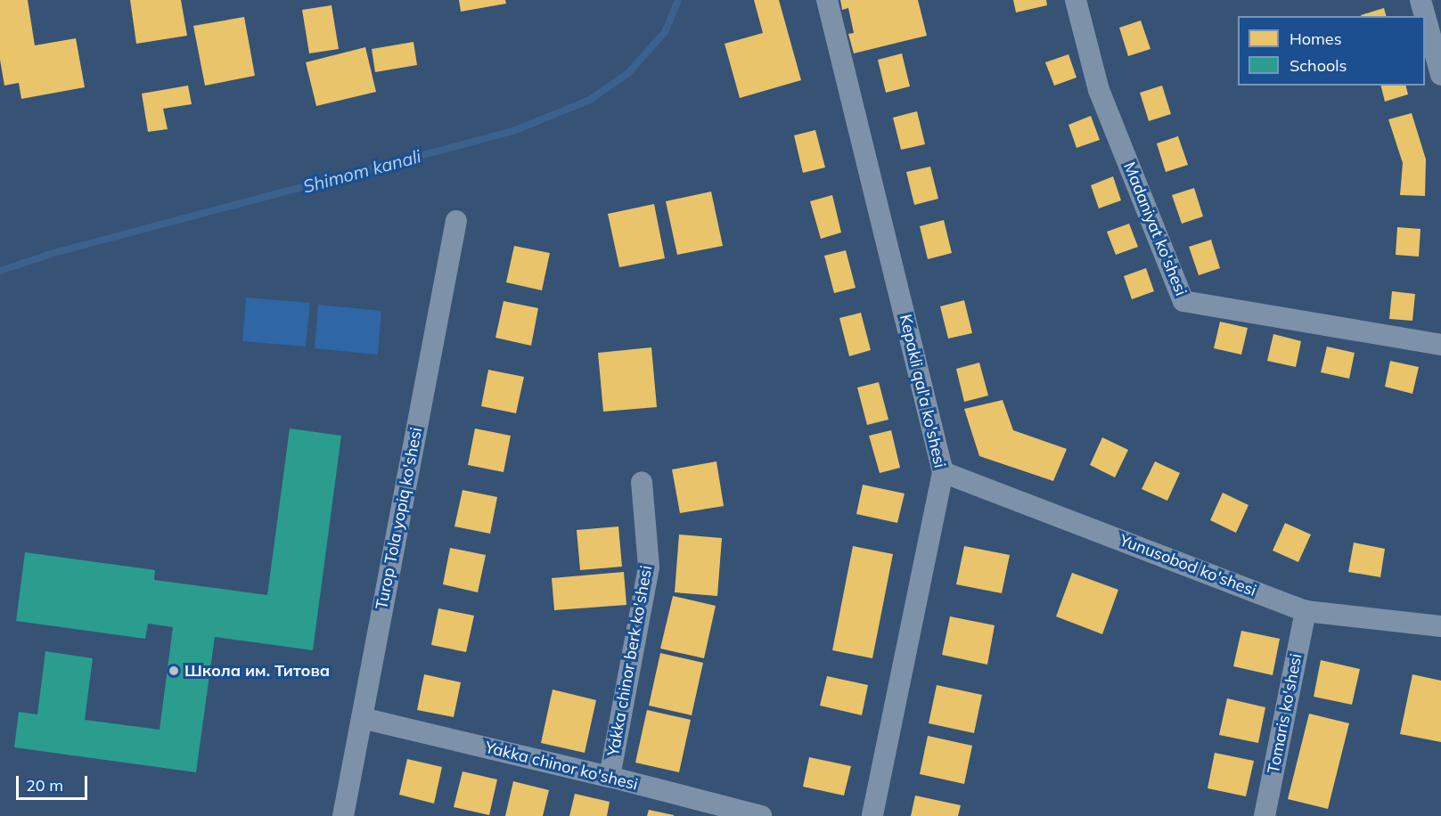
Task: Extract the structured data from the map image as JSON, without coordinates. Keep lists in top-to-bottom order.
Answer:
{
  "streets": {
    "street": [
      "Madaniyat ko'shesi",
      "Kepakli qal'a ko'shesi",
      "Turop Tola yopiq ko'shesi",
      "Yunusobod ko'shesi",
      "Yakka chinor berk ko'shesi",
      "Tomaris ko'shesi",
      "Yakka chinor ko'shesi"
    ]
  },
  "crossings": [
    ["Kepakli qal'a ko'shesi", "Yunusobod ko'shesi"],
    ["Turop Tola yopiq ko'shesi", "Yakka chinor ko'shesi"],
    ["Yunusobod ko'shesi", "Tomaris ko'shesi"],
    ["Yakka chinor berk ko'shesi", "Yakka chinor ko'shesi"]
  ],
  "water": ["Shimom kanali"],
  "places": ["Школа им. Титова"],
  "legend": ["Homes", "Schools"],
  "scale_bar": "20 m"
}
